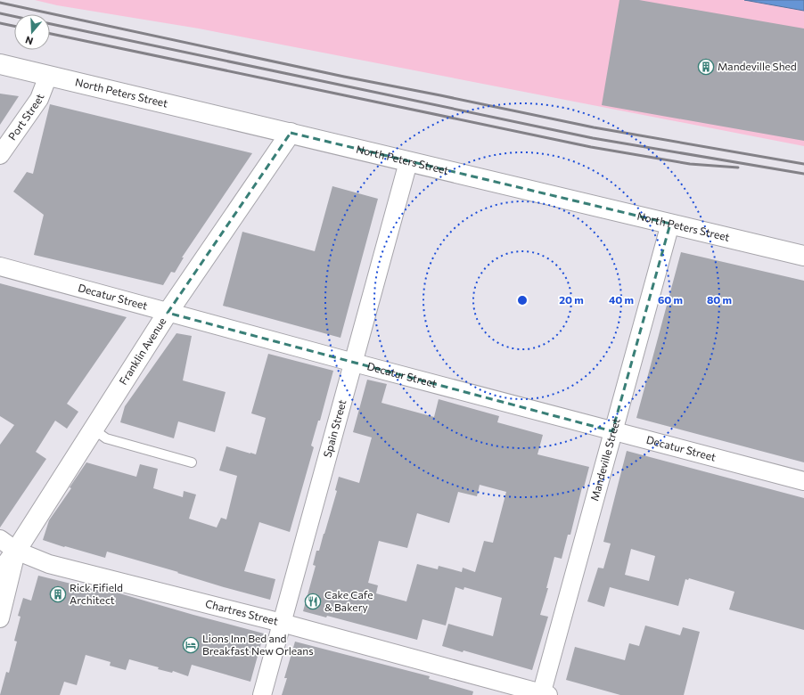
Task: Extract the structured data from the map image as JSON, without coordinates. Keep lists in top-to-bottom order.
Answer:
{
  "streets": {
    "street": [
      "North Peters Street",
      "Port Street",
      "Decatur Street",
      "Franklin Avenue",
      "Spain Street",
      "Mandeville Street",
      "Chartres Street"
    ]
  },
  "crossings": [
    ["North Peters Street", "Port Street"],
    ["North Peters Street", "Franklin Avenue"],
    ["North Peters Street", "Spain Street"],
    ["North Peters Street", "Mandeville Street"],
    ["Decatur Street", "Franklin Avenue"],
    ["Decatur Street", "Spain Street"],
    ["Decatur Street", "Mandeville Street"],
    ["Franklin Avenue", "Chartres Street"],
    ["Spain Street", "Chartres Street"],
    ["Mandeville Street", "Chartres Street"]
  ],
  "places": {
    "building": ["Mandeville Shed", "Rick Fifield Architect"],
    "restaurant": ["Cake Cafe & Bakery"],
    "hotel": ["Lions Inn Bed and Breakfast New Orleans"]
  },
  "north": "bottom",
  "rings": [
    "20 m",
    "40 m",
    "60 m",
    "80 m"
  ]
}
